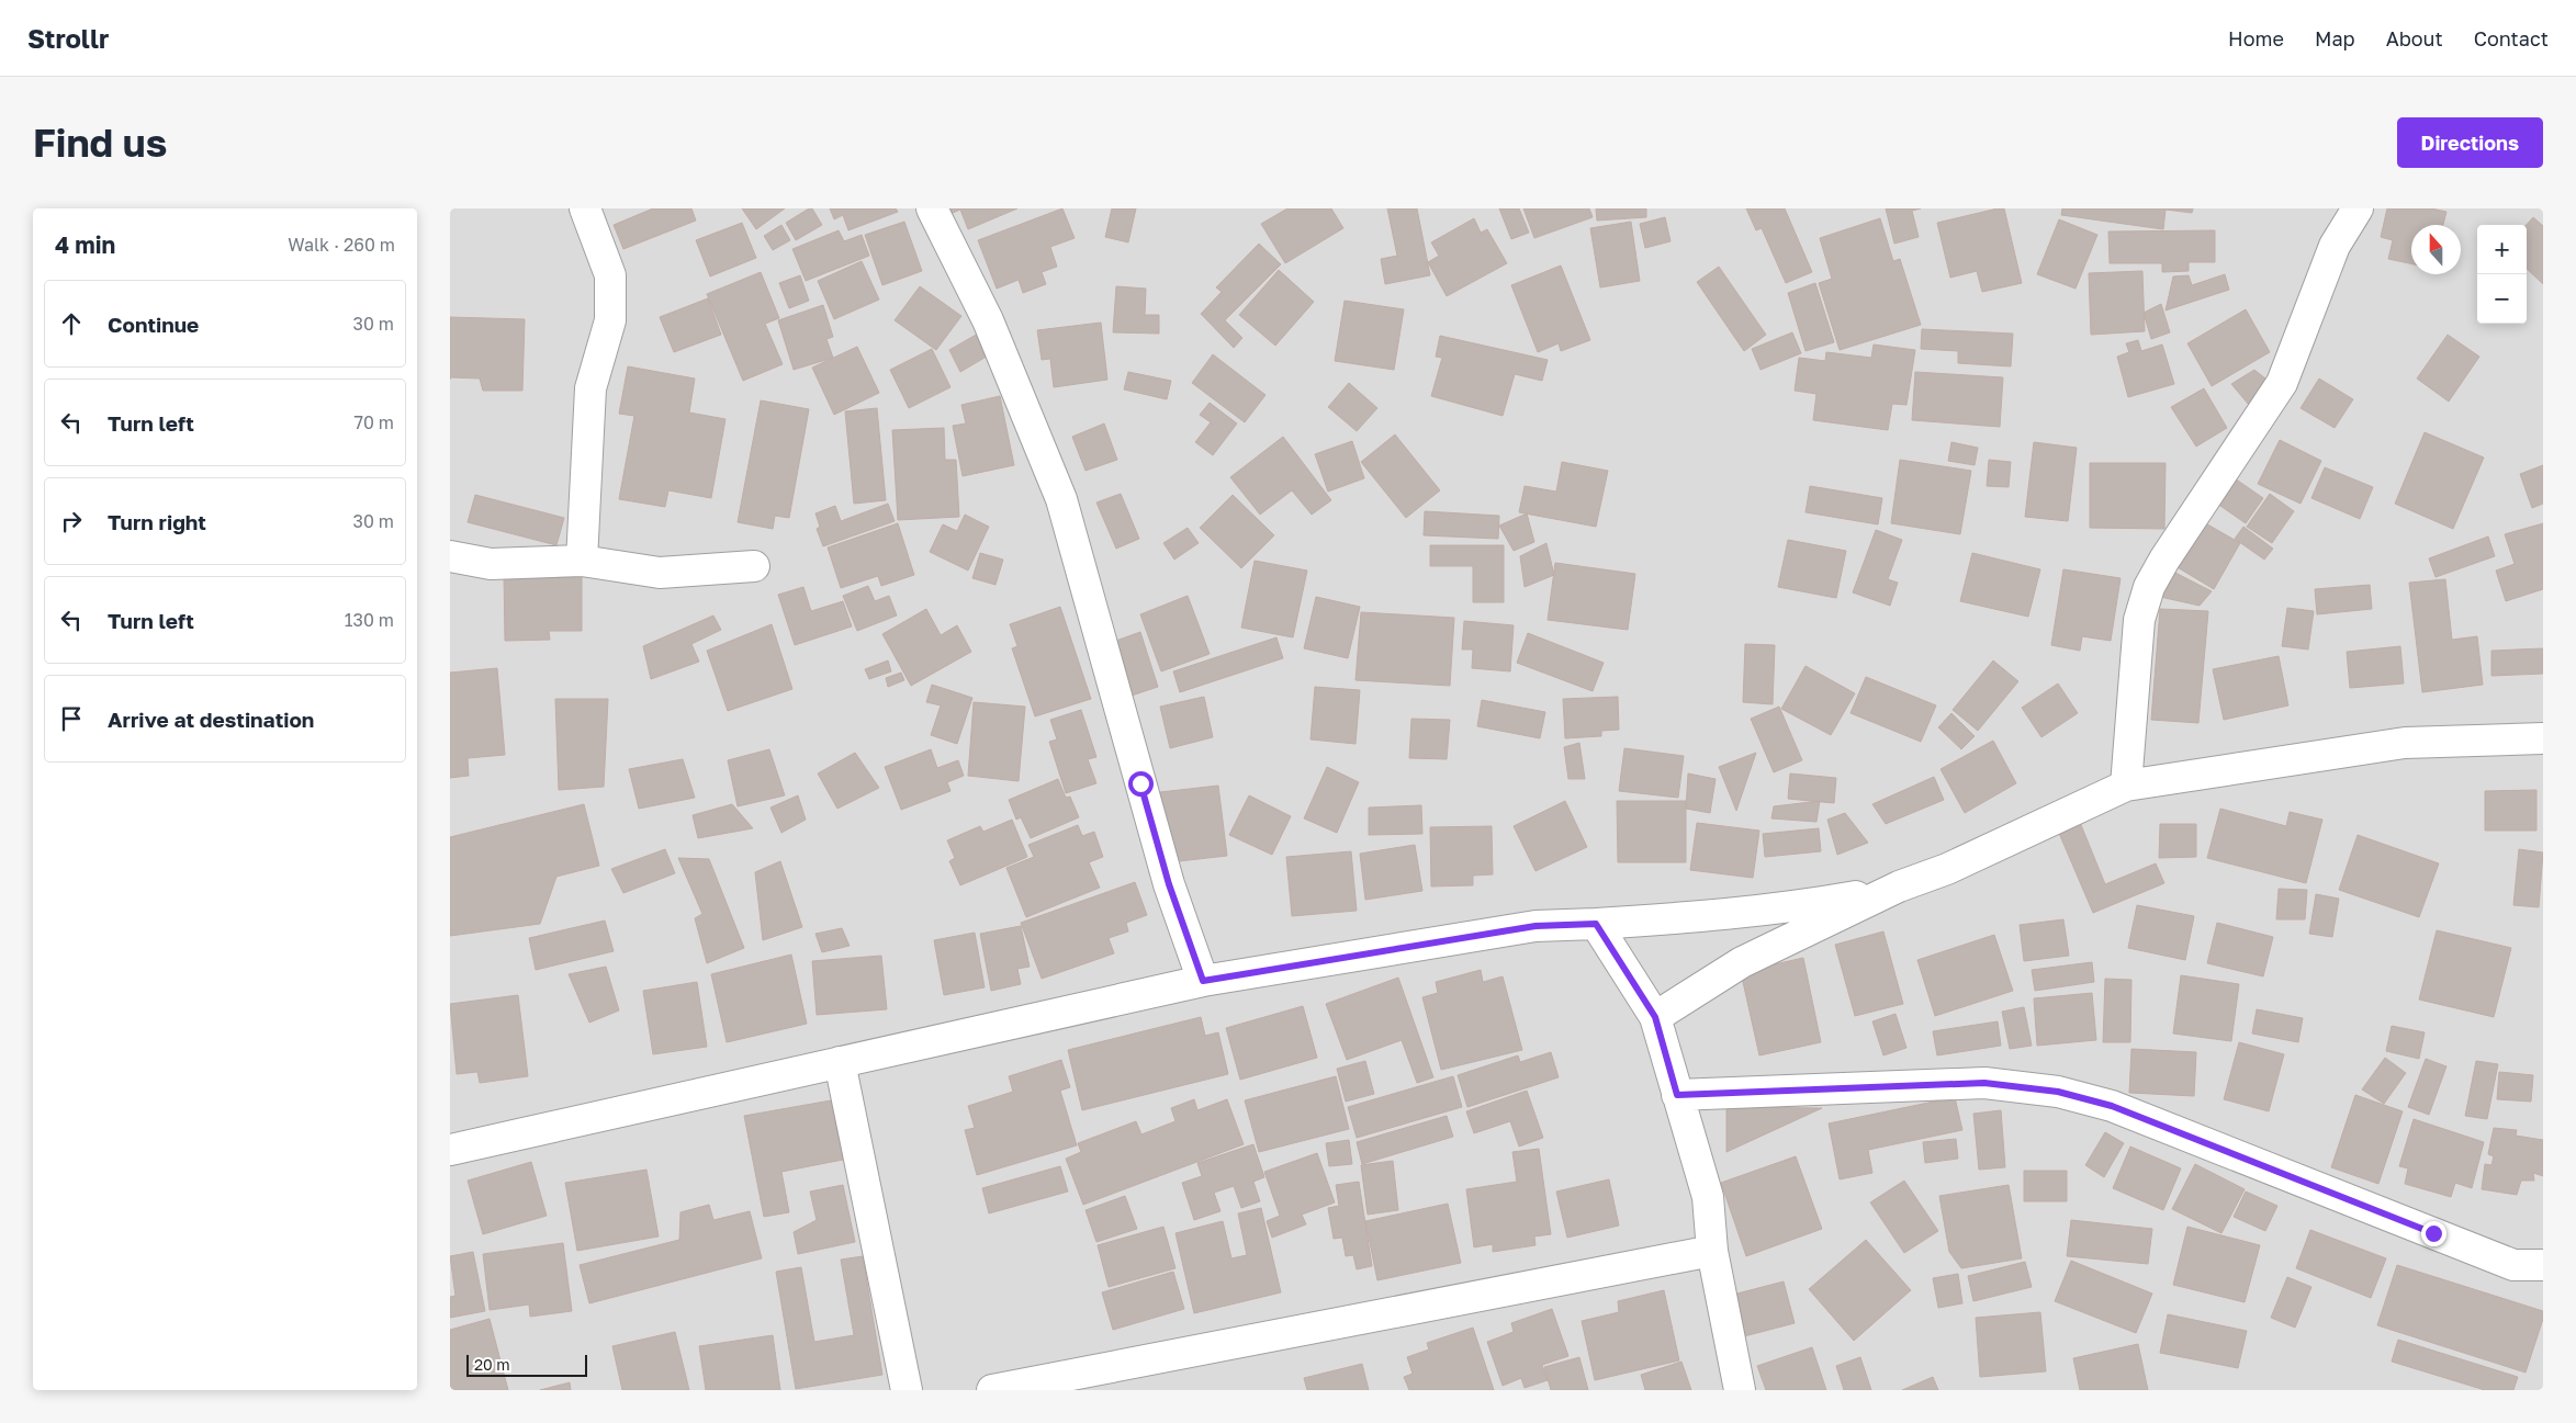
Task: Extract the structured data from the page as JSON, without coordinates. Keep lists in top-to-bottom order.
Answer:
{
  "scale_bar": "20 m",
  "north": "top",
  "page": {
    "header": "Strollr",
    "nav": [
      "Home",
      "Map",
      "About",
      "Contact"
    ],
    "buttons": "Directions",
    "title": "Find us",
    "heading": ["4 min", "Walk · 260 m"],
    "map_buttons": ["+", "−"],
    "list": [
      ["Continue", "30 m"],
      ["Turn left", "70 m"],
      ["Turn right", "30 m"],
      ["Turn left", "130 m"],
      "Arrive at destination"
    ],
    "scale": "20 m"
  }
}
